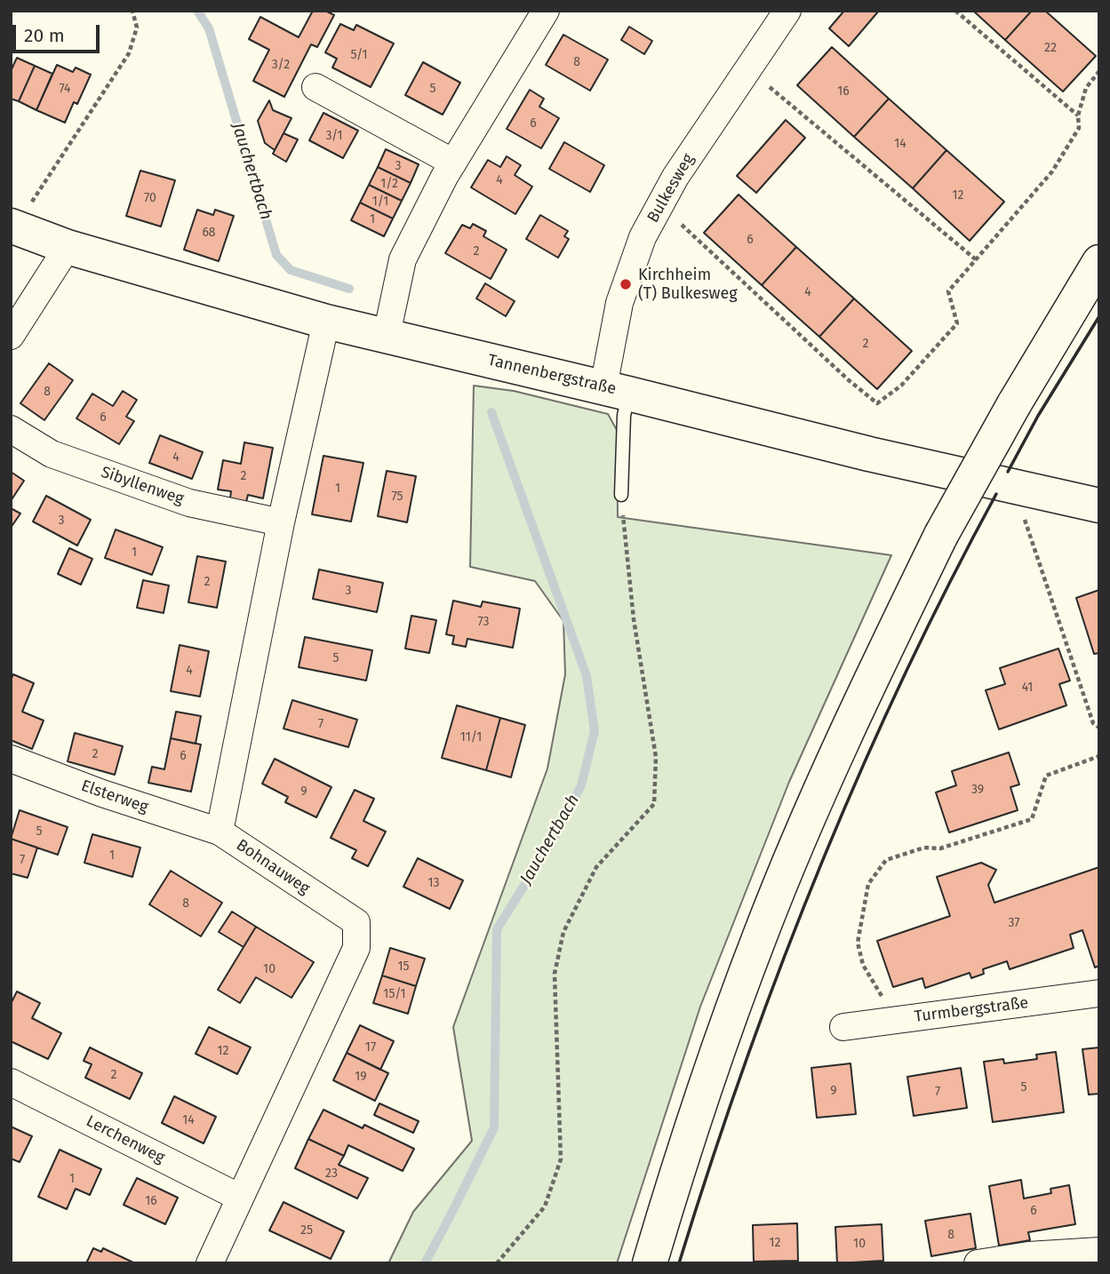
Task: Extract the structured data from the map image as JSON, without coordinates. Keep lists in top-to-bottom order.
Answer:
{
  "streets": {
    "street": [
      "Bulkesweg",
      "Tannenbergstraße",
      "Sibyllenweg",
      "Elsterweg",
      "Bohnauweg",
      "Turmbergstraße",
      "Lerchenweg"
    ]
  },
  "crossings": [
    ["Bulkesweg", "Tannenbergstraße"],
    ["Tannenbergstraße", "Bohnauweg"],
    ["Sibyllenweg", "Bohnauweg"],
    ["Elsterweg", "Bohnauweg"],
    ["Bohnauweg", "Lerchenweg"]
  ],
  "water": ["Jauchertbach"],
  "places": ["Kirchheim (T) Bulkesweg"],
  "house_numbers": [
    "22",
    "5/1",
    "8",
    "3/2",
    "74",
    "5",
    "16",
    "6",
    "3/1",
    "14",
    "3",
    "4",
    "1/2",
    "12",
    "70",
    "1/1",
    "1",
    "68",
    "6",
    "2",
    "4",
    "2",
    "8",
    "6",
    "4",
    "2",
    "1",
    "75",
    "3",
    "1",
    "2",
    "3",
    "73",
    "5",
    "4",
    "41",
    "7",
    "11/1",
    "2",
    "6",
    "39",
    "9",
    "5",
    "1",
    "7",
    "13",
    "8",
    "37",
    "15",
    "10",
    "15/1",
    "17",
    "12",
    "2",
    "19",
    "5",
    "9",
    "7",
    "14",
    "23",
    "1",
    "16",
    "6",
    "25",
    "8",
    "12",
    "10"
  ],
  "scale_bar": "20 m"
}
